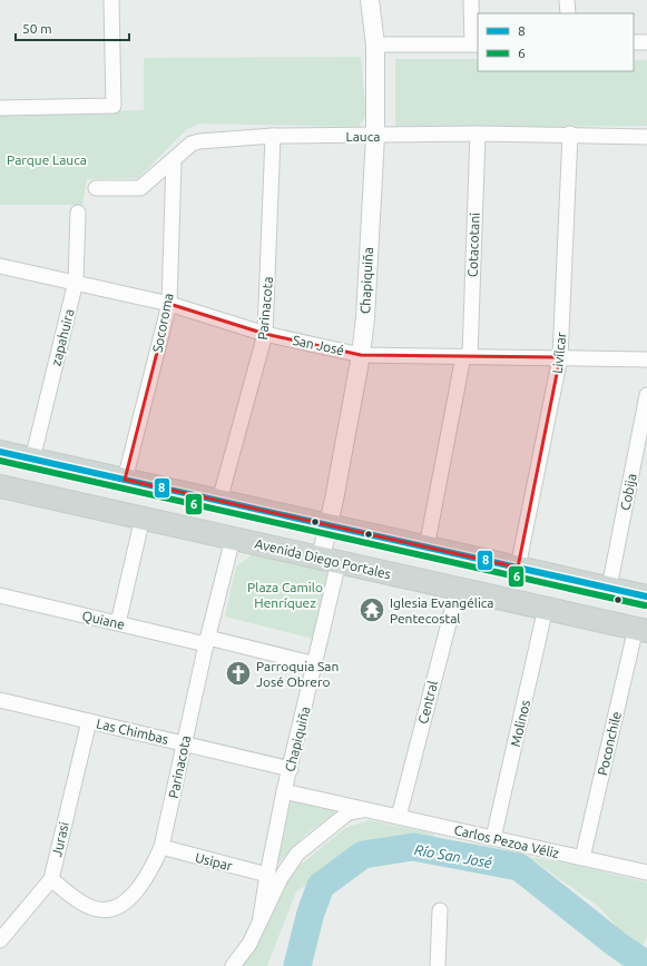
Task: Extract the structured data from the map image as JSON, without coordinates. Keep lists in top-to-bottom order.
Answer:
{
  "streets": {
    "main road": ["Avenida Diego Portales"],
    "street": [
      "Lauca",
      "Cotacotani",
      "Chapiquiña",
      "Parinacota",
      "Socoroma",
      "zapahuira",
      "San José",
      "Livílcar",
      "Cobija",
      "Quiane",
      "Central",
      "Molinos",
      "Las Chimbas",
      "Poconchile",
      "Jurasi",
      "Carlos Pezoa Véliz",
      "Usipar"
    ]
  },
  "crossings": [
    ["Lauca", "Cotacotani"],
    ["Lauca", "Chapiquiña"],
    ["Lauca", "Parinacota"],
    ["Lauca", "Socoroma"],
    ["Lauca", "Livílcar"],
    ["Cotacotani", "San José"],
    ["Chapiquiña", "San José"],
    ["Chapiquiña", "Avenida Diego Portales"],
    ["Chapiquiña", "Quiane"],
    ["Chapiquiña", "Las Chimbas"],
    ["Chapiquiña", "Carlos Pezoa Véliz"],
    ["Chapiquiña", "Usipar"],
    ["Parinacota", "San José"],
    ["Parinacota", "Avenida Diego Portales"],
    ["Parinacota", "Quiane"],
    ["Parinacota", "Las Chimbas"],
    ["Parinacota", "Jurasi"],
    ["Parinacota", "Usipar"],
    ["Socoroma", "San José"],
    ["zapahuira", "San José"],
    ["San José", "Livílcar"],
    ["Avenida Diego Portales", "Central"],
    ["Avenida Diego Portales", "Molinos"],
    ["Avenida Diego Portales", "Poconchile"],
    ["Central", "Carlos Pezoa Véliz"],
    ["Molinos", "Carlos Pezoa Véliz"],
    ["Las Chimbas", "Jurasi"],
    ["Poconchile", "Carlos Pezoa Véliz"]
  ],
  "water": ["Río San José"],
  "parks": ["Parque Lauca", "Plaza Camilo Henríquez"],
  "places": {
    "temple": ["Iglesia Evangélica Pentecostal"],
    "church": ["Parroquia San José Obrero"]
  },
  "lines": ["transit line 8", "transit line 6"],
  "legend": ["8", "6"],
  "scale_bar": "50 m"
}
